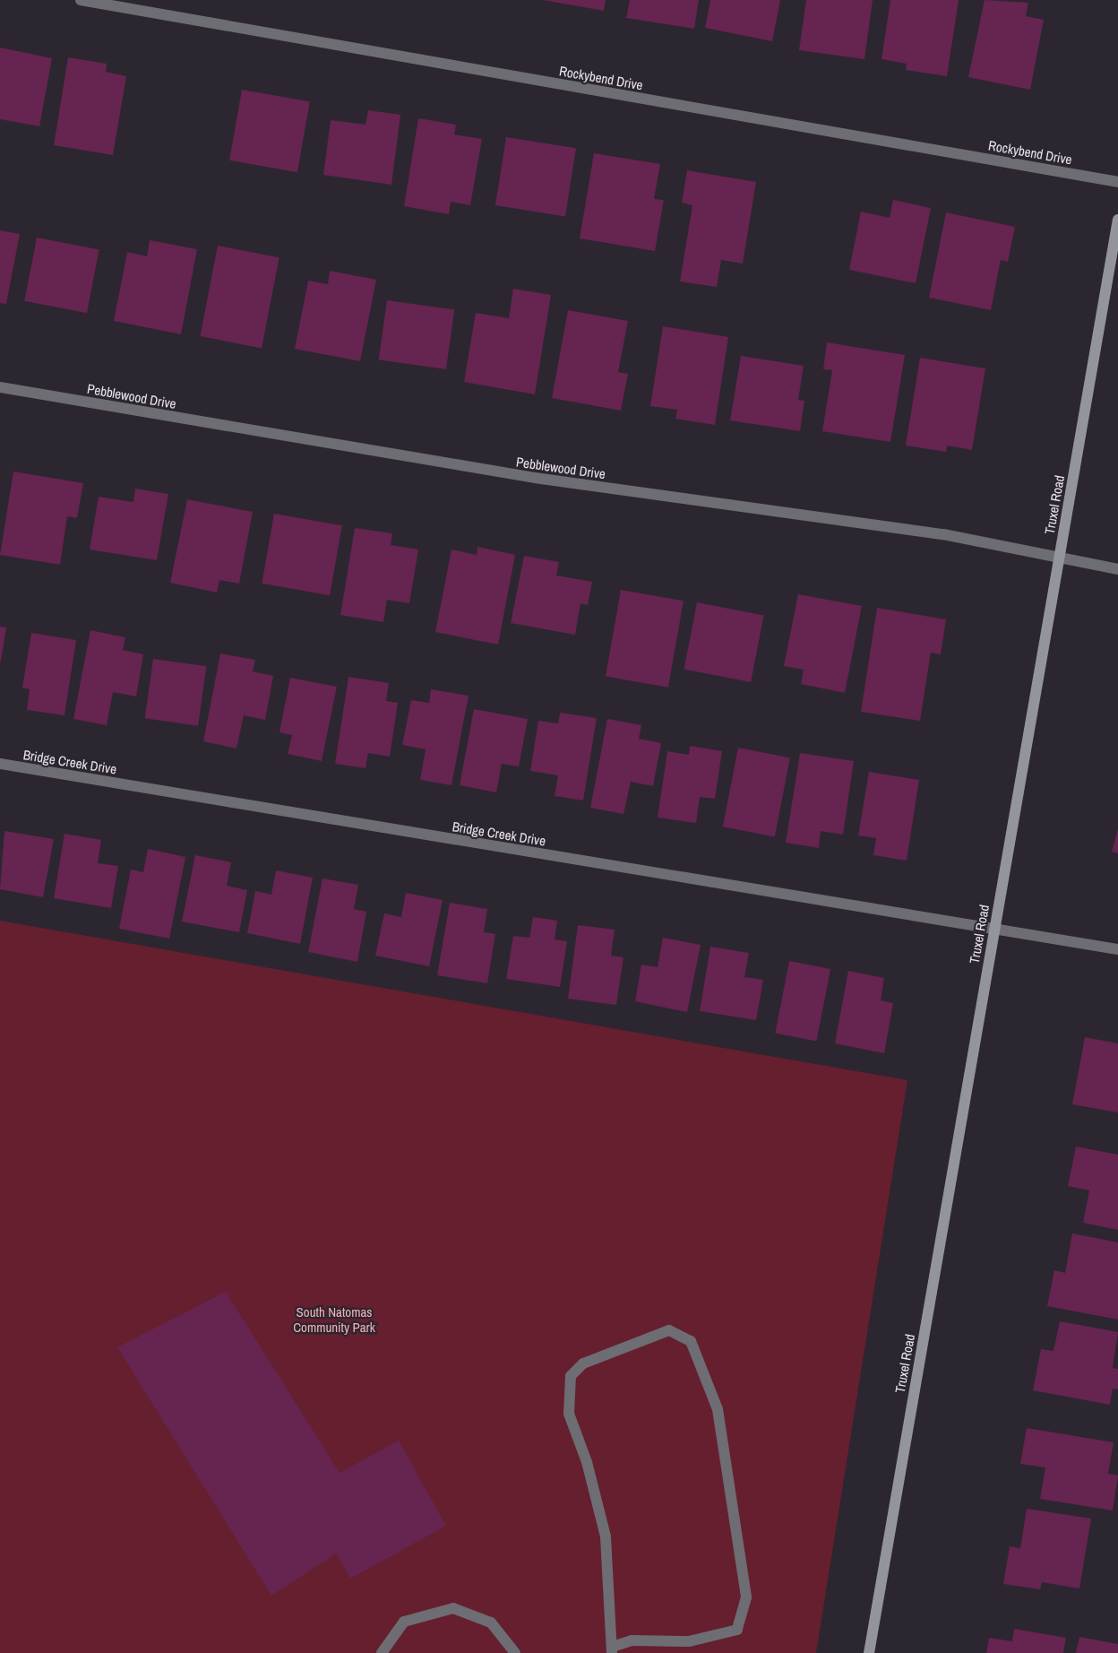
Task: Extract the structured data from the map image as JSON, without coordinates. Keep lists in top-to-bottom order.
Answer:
{
  "streets": {
    "main road": ["Truxel Road"],
    "street": ["Rockybend Drive", "Pebblewood Drive", "Bridge Creek Drive"]
  },
  "crossings": [
    ["Pebblewood Drive", "Truxel Road"],
    ["Truxel Road", "Bridge Creek Drive"]
  ],
  "parks": ["South Natomas Community Park"]
}
